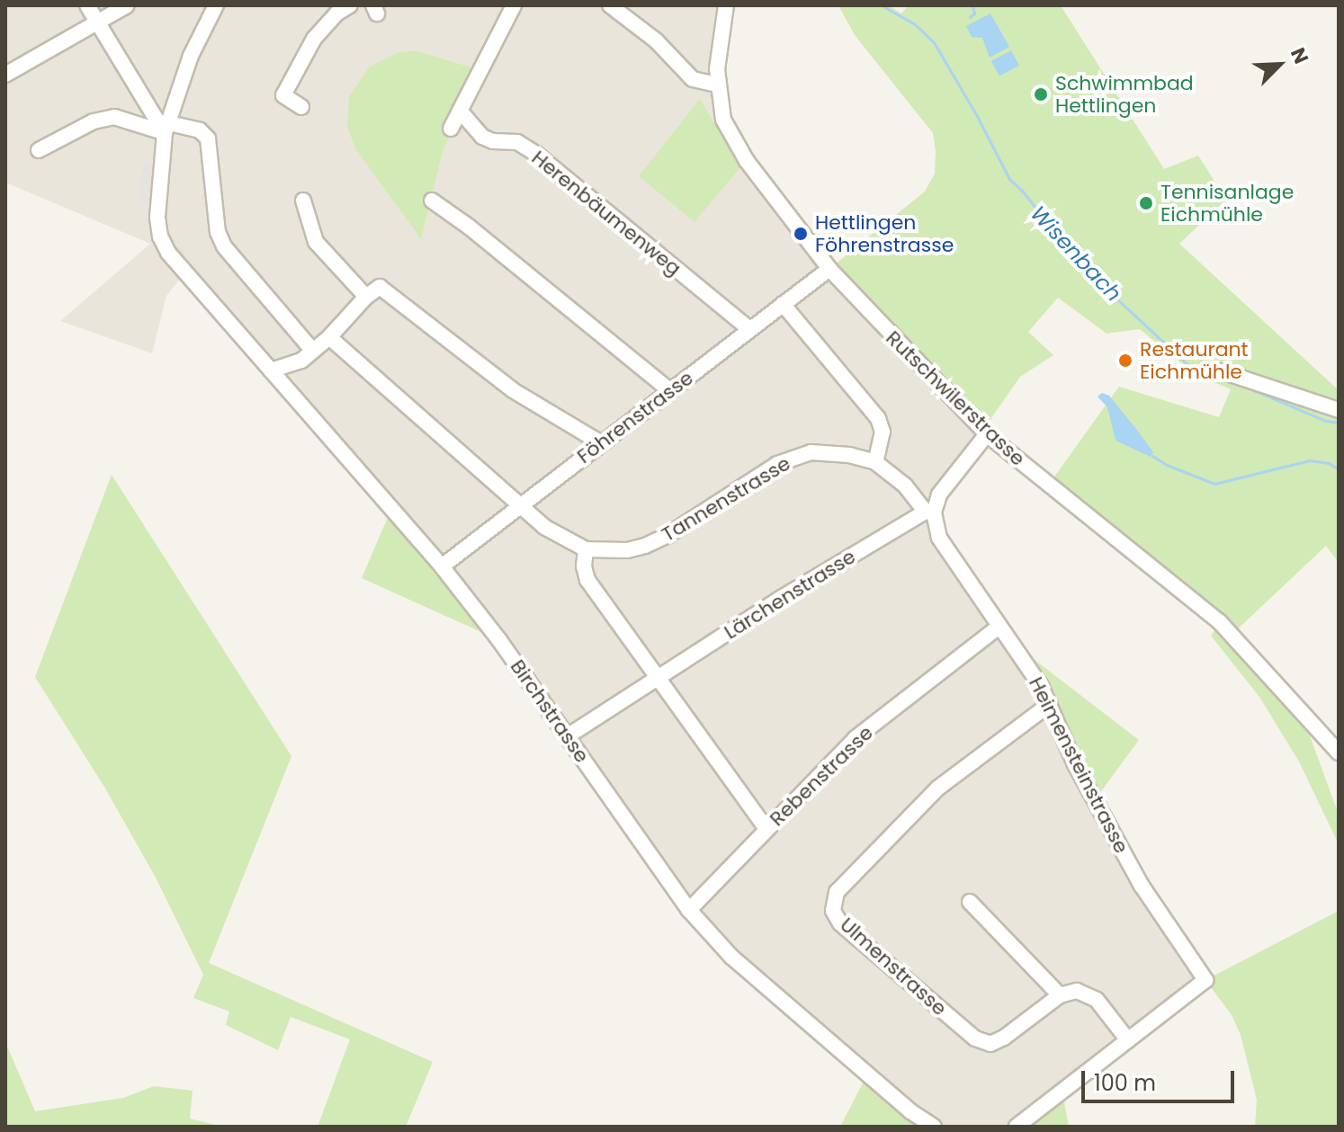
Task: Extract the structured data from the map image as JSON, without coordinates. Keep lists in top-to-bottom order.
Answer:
{
  "streets": {
    "street": [
      "Herenbäumenweg",
      "Rutschwilerstrasse",
      "Föhrenstrasse",
      "Tannenstrasse",
      "Lärchenstrasse",
      "Birchstrasse",
      "Heimensteinstrasse",
      "Rebenstrasse",
      "Ulmenstrasse"
    ]
  },
  "crossings": [
    ["Herenbäumenweg", "Föhrenstrasse"],
    ["Rutschwilerstrasse", "Föhrenstrasse"],
    ["Föhrenstrasse", "Tannenstrasse"],
    ["Föhrenstrasse", "Birchstrasse"],
    ["Tannenstrasse", "Lärchenstrasse"],
    ["Tannenstrasse", "Heimensteinstrasse"],
    ["Lärchenstrasse", "Birchstrasse"],
    ["Lärchenstrasse", "Heimensteinstrasse"],
    ["Birchstrasse", "Rebenstrasse"],
    ["Heimensteinstrasse", "Rebenstrasse"],
    ["Heimensteinstrasse", "Ulmenstrasse"]
  ],
  "water": ["Wisenbach"],
  "places": [
    "Schwimmbad Hettlingen",
    "Tennisanlage Eichmühle",
    "Hettlingen Föhrenstrasse",
    "Restaurant Eichmühle"
  ],
  "scale_bar": "100 m",
  "north": "top right"
}
